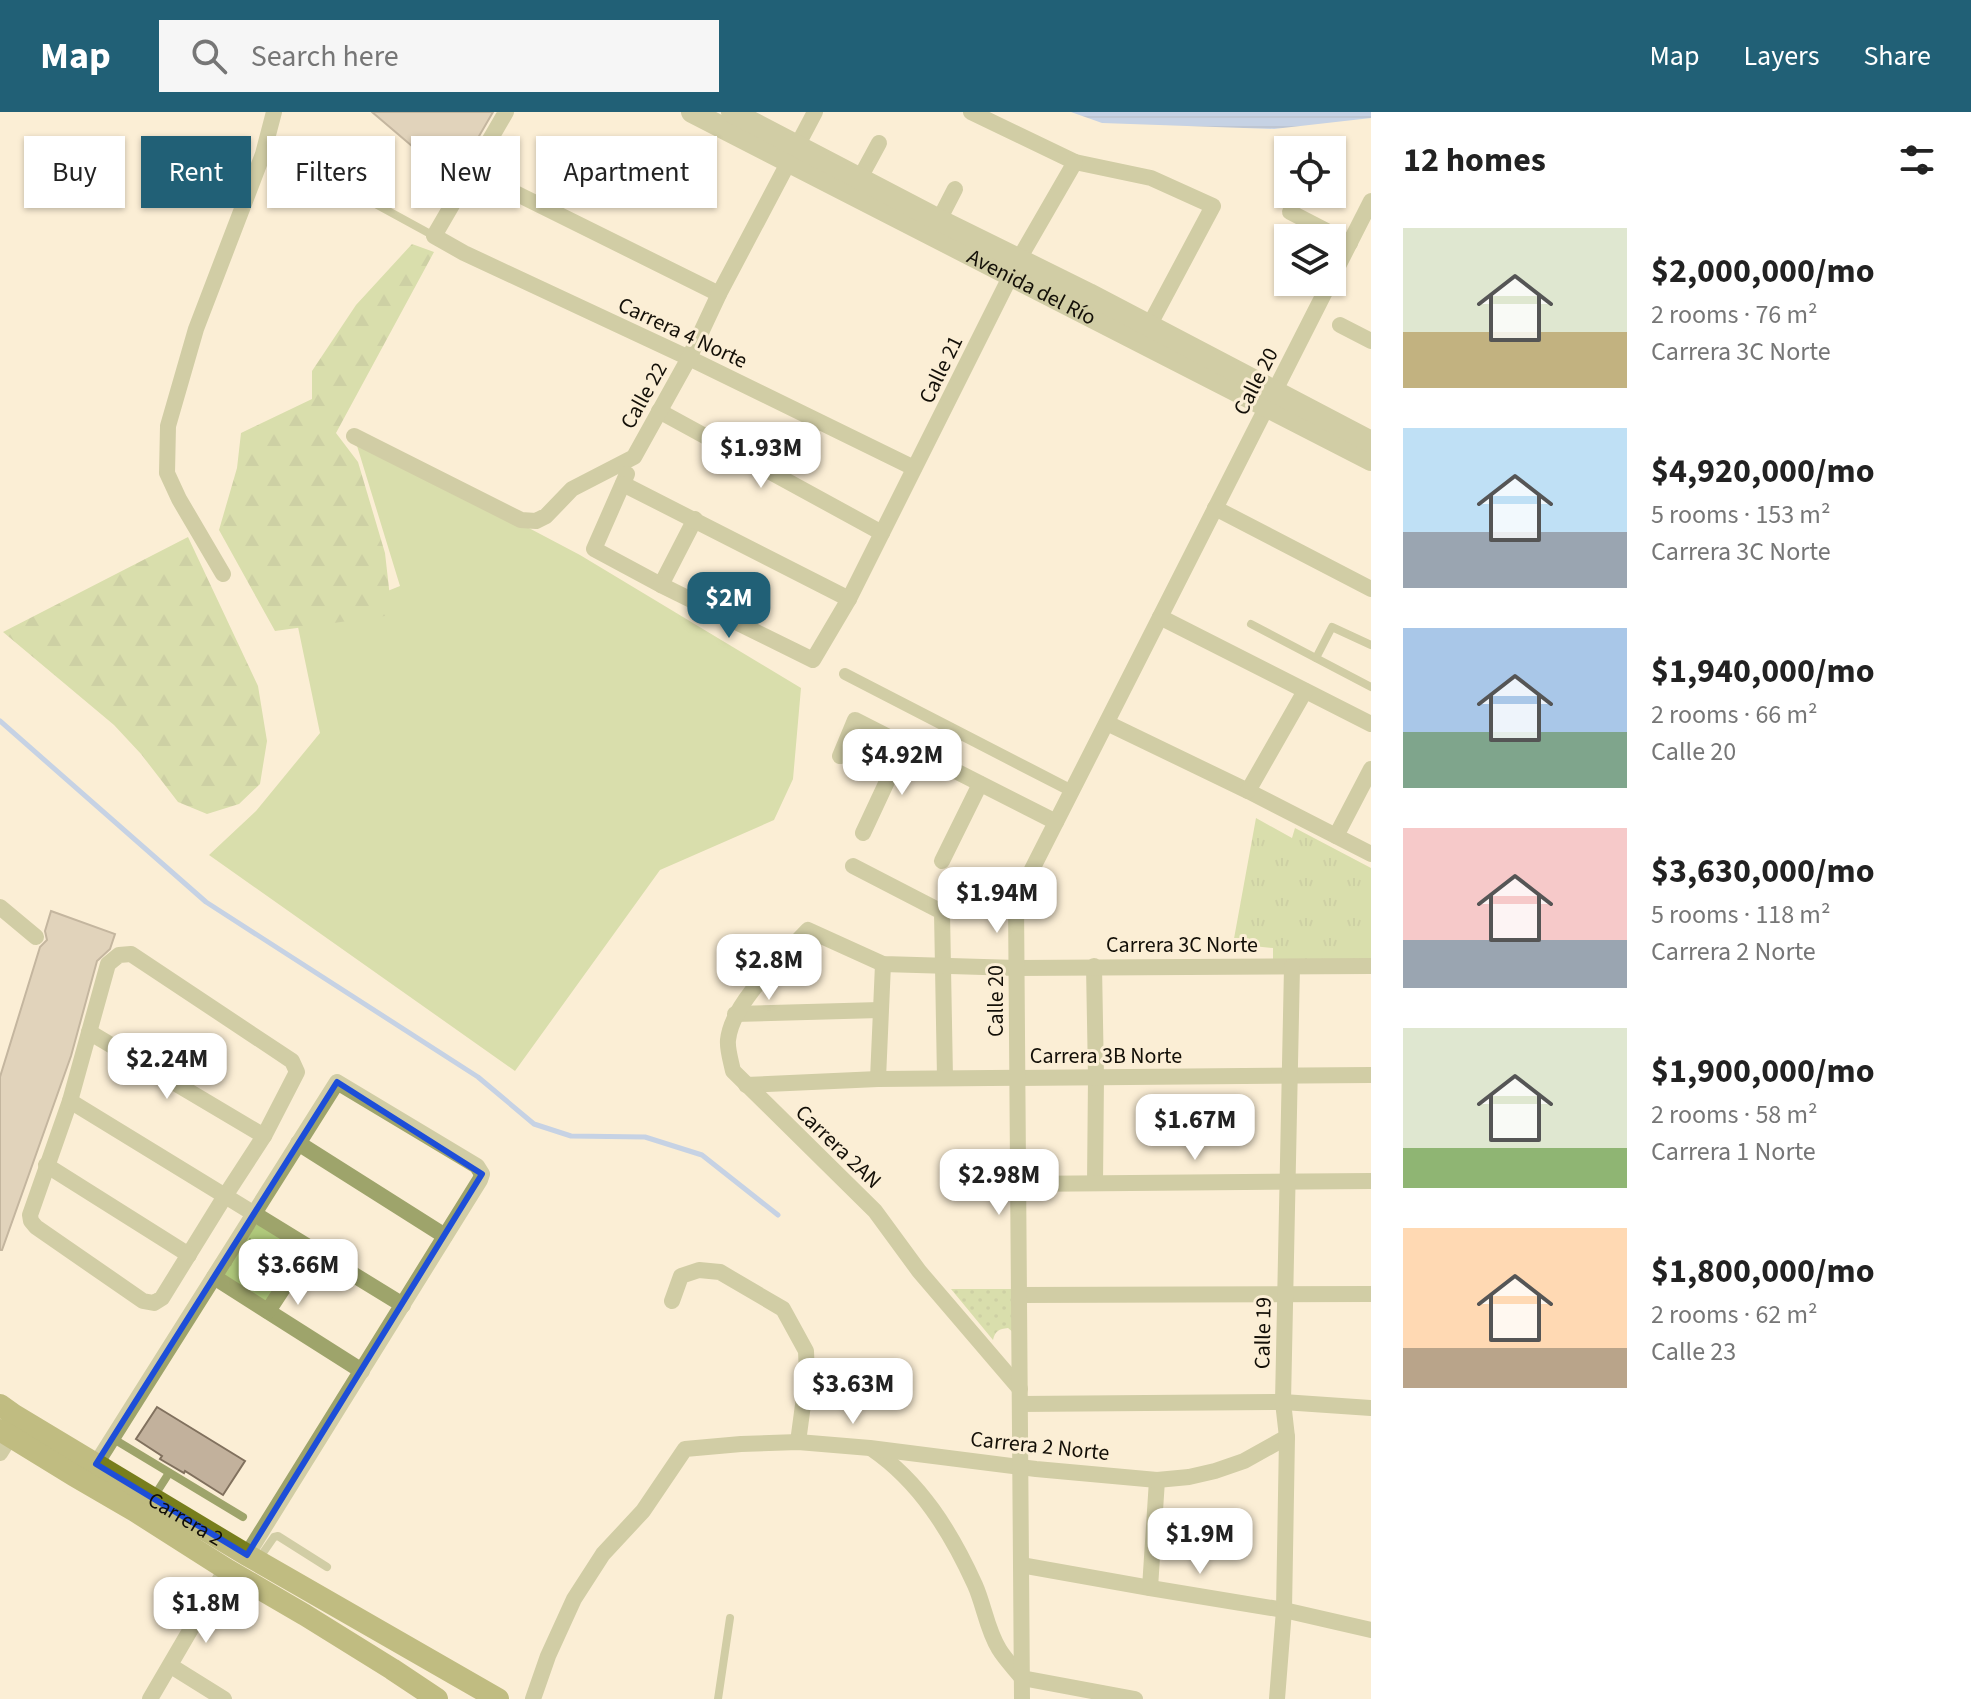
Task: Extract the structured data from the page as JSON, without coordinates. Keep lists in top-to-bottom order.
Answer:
{
  "streets": {
    "main road": ["Carrera 2"],
    "street": [
      "Avenida del Río",
      "Carrera 4 Norte",
      "Calle 21",
      "Calle 20",
      "Calle 22",
      "Carrera 3C Norte",
      "Carrera 3B Norte",
      "Carrera 2AN",
      "Calle 19",
      "Carrera 2 Norte"
    ]
  },
  "crossings": [
    ["Avenida del Río", "Calle 21"],
    ["Avenida del Río", "Calle 20"],
    ["Avenida del Río", "Calle 22"],
    ["Carrera 4 Norte", "Calle 21"],
    ["Carrera 4 Norte", "Calle 22"],
    ["Calle 20", "Carrera 3C Norte"],
    ["Calle 20", "Carrera 3B Norte"],
    ["Calle 20", "Carrera 2AN"],
    ["Calle 20", "Carrera 2 Norte"],
    ["Carrera 3C Norte", "Carrera 2AN"],
    ["Carrera 3C Norte", "Calle 19"],
    ["Carrera 3B Norte", "Carrera 2AN"],
    ["Carrera 3B Norte", "Calle 19"],
    ["Calle 19", "Carrera 2 Norte"]
  ],
  "page": {
    "header": "Map",
    "search": "Search here",
    "nav": ["Map", "Layers", "Share"],
    "heading": "12 homes",
    "chip": [
      "Buy",
      "Rent",
      "Filters",
      "New",
      "Apartment"
    ],
    "list": [
      {
        "name": "$2,000,000/mo",
        "note": "2 rooms · 76 m² · Carrera 3C Norte"
      },
      {
        "name": "$4,920,000/mo",
        "note": "5 rooms · 153 m² · Carrera 3C Norte"
      },
      {
        "name": "$1,940,000/mo",
        "note": "2 rooms · 66 m² · Calle 20"
      },
      {
        "name": "$3,630,000/mo",
        "note": "5 rooms · 118 m² · Carrera 2 Norte"
      },
      {
        "name": "$1,900,000/mo",
        "note": "2 rooms · 58 m² · Carrera 1 Norte"
      },
      {
        "name": "$1,800,000/mo",
        "note": "2 rooms · 62 m² · Calle 23"
      }
    ],
    "price": [
      "$1.93M",
      "$2M",
      "$4.92M",
      "$1.94M",
      "$2.8M",
      "$2.24M",
      "$1.67M",
      "$2.98M",
      "$3.66M",
      "$3.63M",
      "$1.9M",
      "$1.8M"
    ]
  }
}
